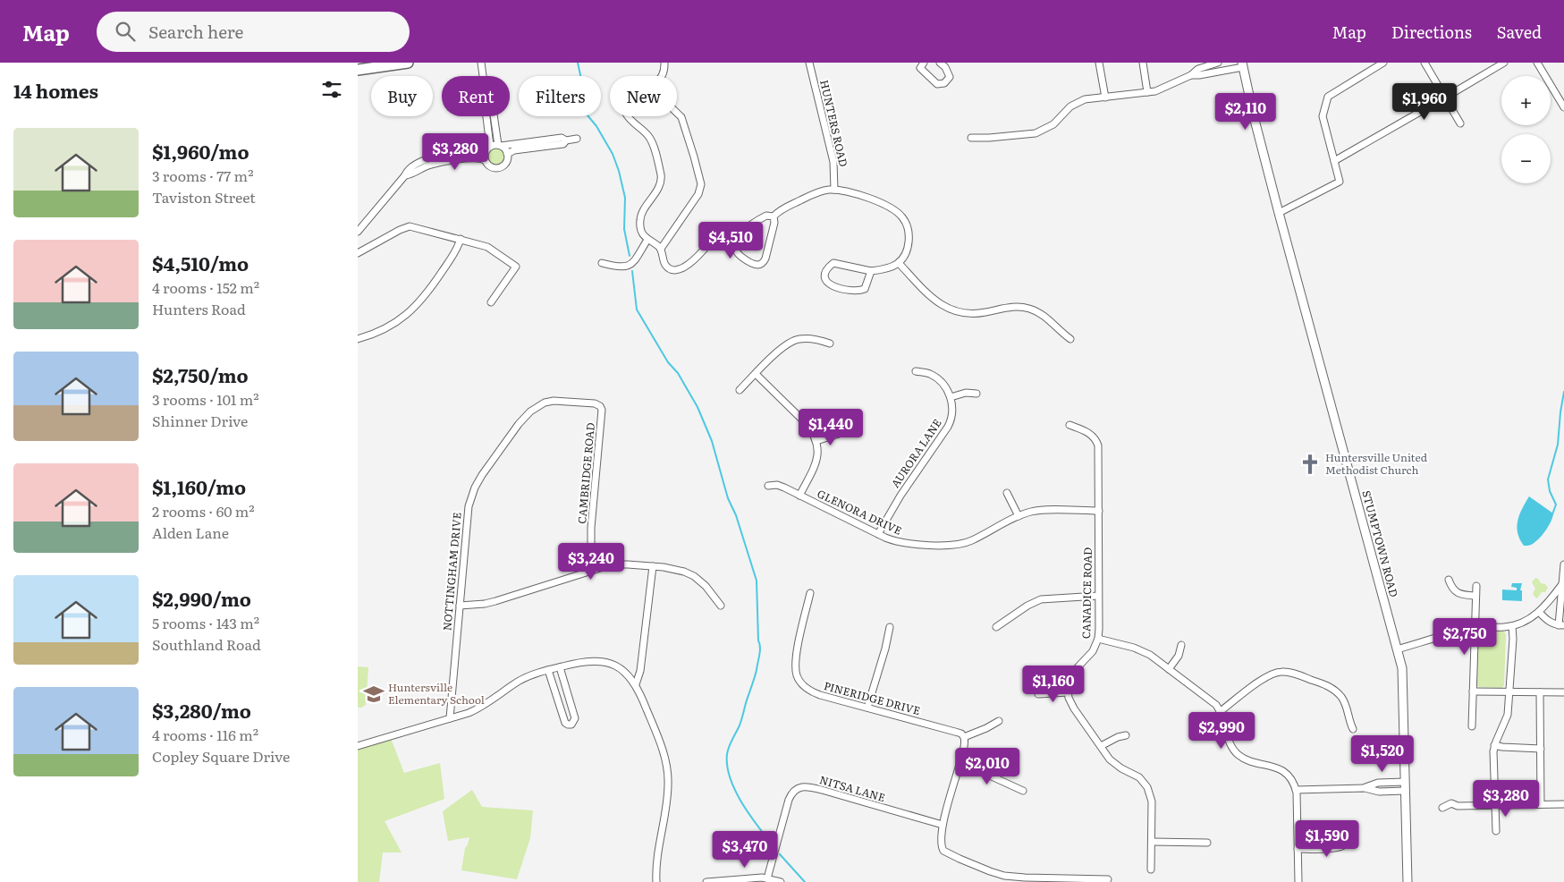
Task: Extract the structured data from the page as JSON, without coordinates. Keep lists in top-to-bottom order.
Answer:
{
  "streets": {
    "street": [
      "HUNTERS ROAD",
      "AURORA LANE",
      "CAMBRIDGE ROAD",
      "GLENORA DRIVE",
      "STUMPTOWN ROAD",
      "NOTTINGHAM DRIVE",
      "CANADICE ROAD",
      "PINERIDGE DRIVE",
      "NITSA LANE"
    ]
  },
  "crossings": [
    ["AURORA LANE", "GLENORA DRIVE"],
    ["CAMBRIDGE ROAD", "NOTTINGHAM DRIVE"],
    ["GLENORA DRIVE", "CANADICE ROAD"]
  ],
  "places": {
    "church": ["Huntersville United Methodist Church"],
    "school or university": ["Huntersville Elementary School"]
  },
  "page": {
    "header": "Map",
    "search": "Search here",
    "nav": ["Map", "Directions", "Saved"],
    "heading": "14 homes",
    "map_buttons": ["+", "−"],
    "chip": [
      "Buy",
      "Rent",
      "Filters",
      "New"
    ],
    "price": [
      "$1,960",
      "$2,110",
      "$3,280",
      "$4,510",
      "$1,440",
      "$3,240",
      "$2,750",
      "$1,160",
      "$2,990",
      "$1,520",
      "$2,010",
      "$3,280",
      "$1,590",
      "$3,470"
    ],
    "list": [
      {
        "name": "$1,960/mo",
        "note": "3 rooms · 77 m² · Taviston Street"
      },
      {
        "name": "$4,510/mo",
        "note": "4 rooms · 152 m² · Hunters Road"
      },
      {
        "name": "$2,750/mo",
        "note": "3 rooms · 101 m² · Shinner Drive"
      },
      {
        "name": "$1,160/mo",
        "note": "2 rooms · 60 m² · Alden Lane"
      },
      {
        "name": "$2,990/mo",
        "note": "5 rooms · 143 m² · Southland Road"
      },
      {
        "name": "$3,280/mo",
        "note": "4 rooms · 116 m² · Copley Square Drive"
      }
    ]
  }
}
